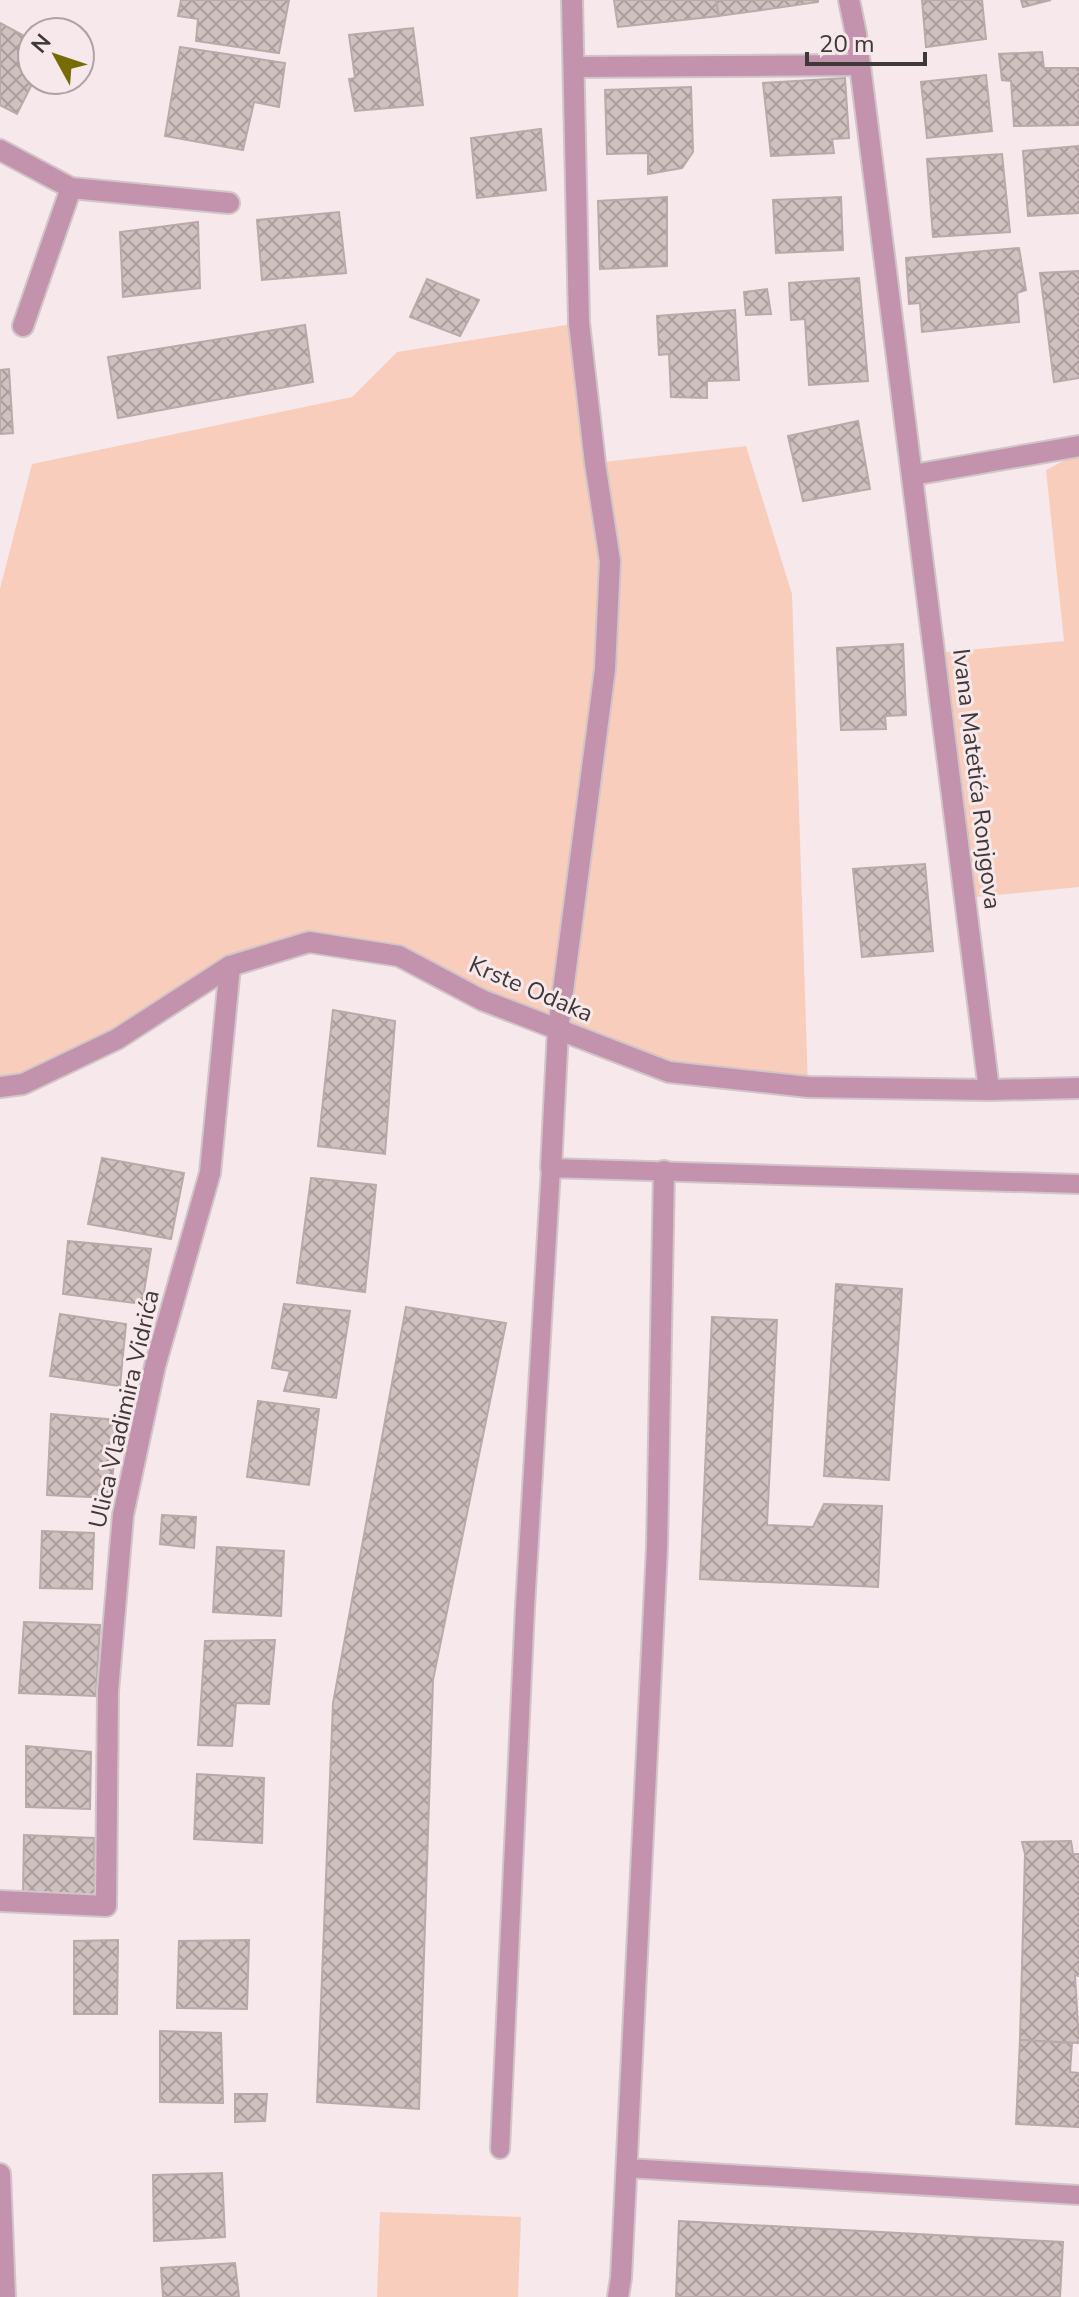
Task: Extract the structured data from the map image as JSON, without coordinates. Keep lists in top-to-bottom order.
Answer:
{
  "streets": {
    "street": ["Ivana Matetića Ronjgova", "Krste Odaka", "Ulica Vladimira Vidrića"]
  },
  "crossings": [
    ["Ivana Matetića Ronjgova", "Krste Odaka"],
    ["Krste Odaka", "Ulica Vladimira Vidrića"]
  ],
  "scale_bar": "20 m",
  "north": "top left"
}
